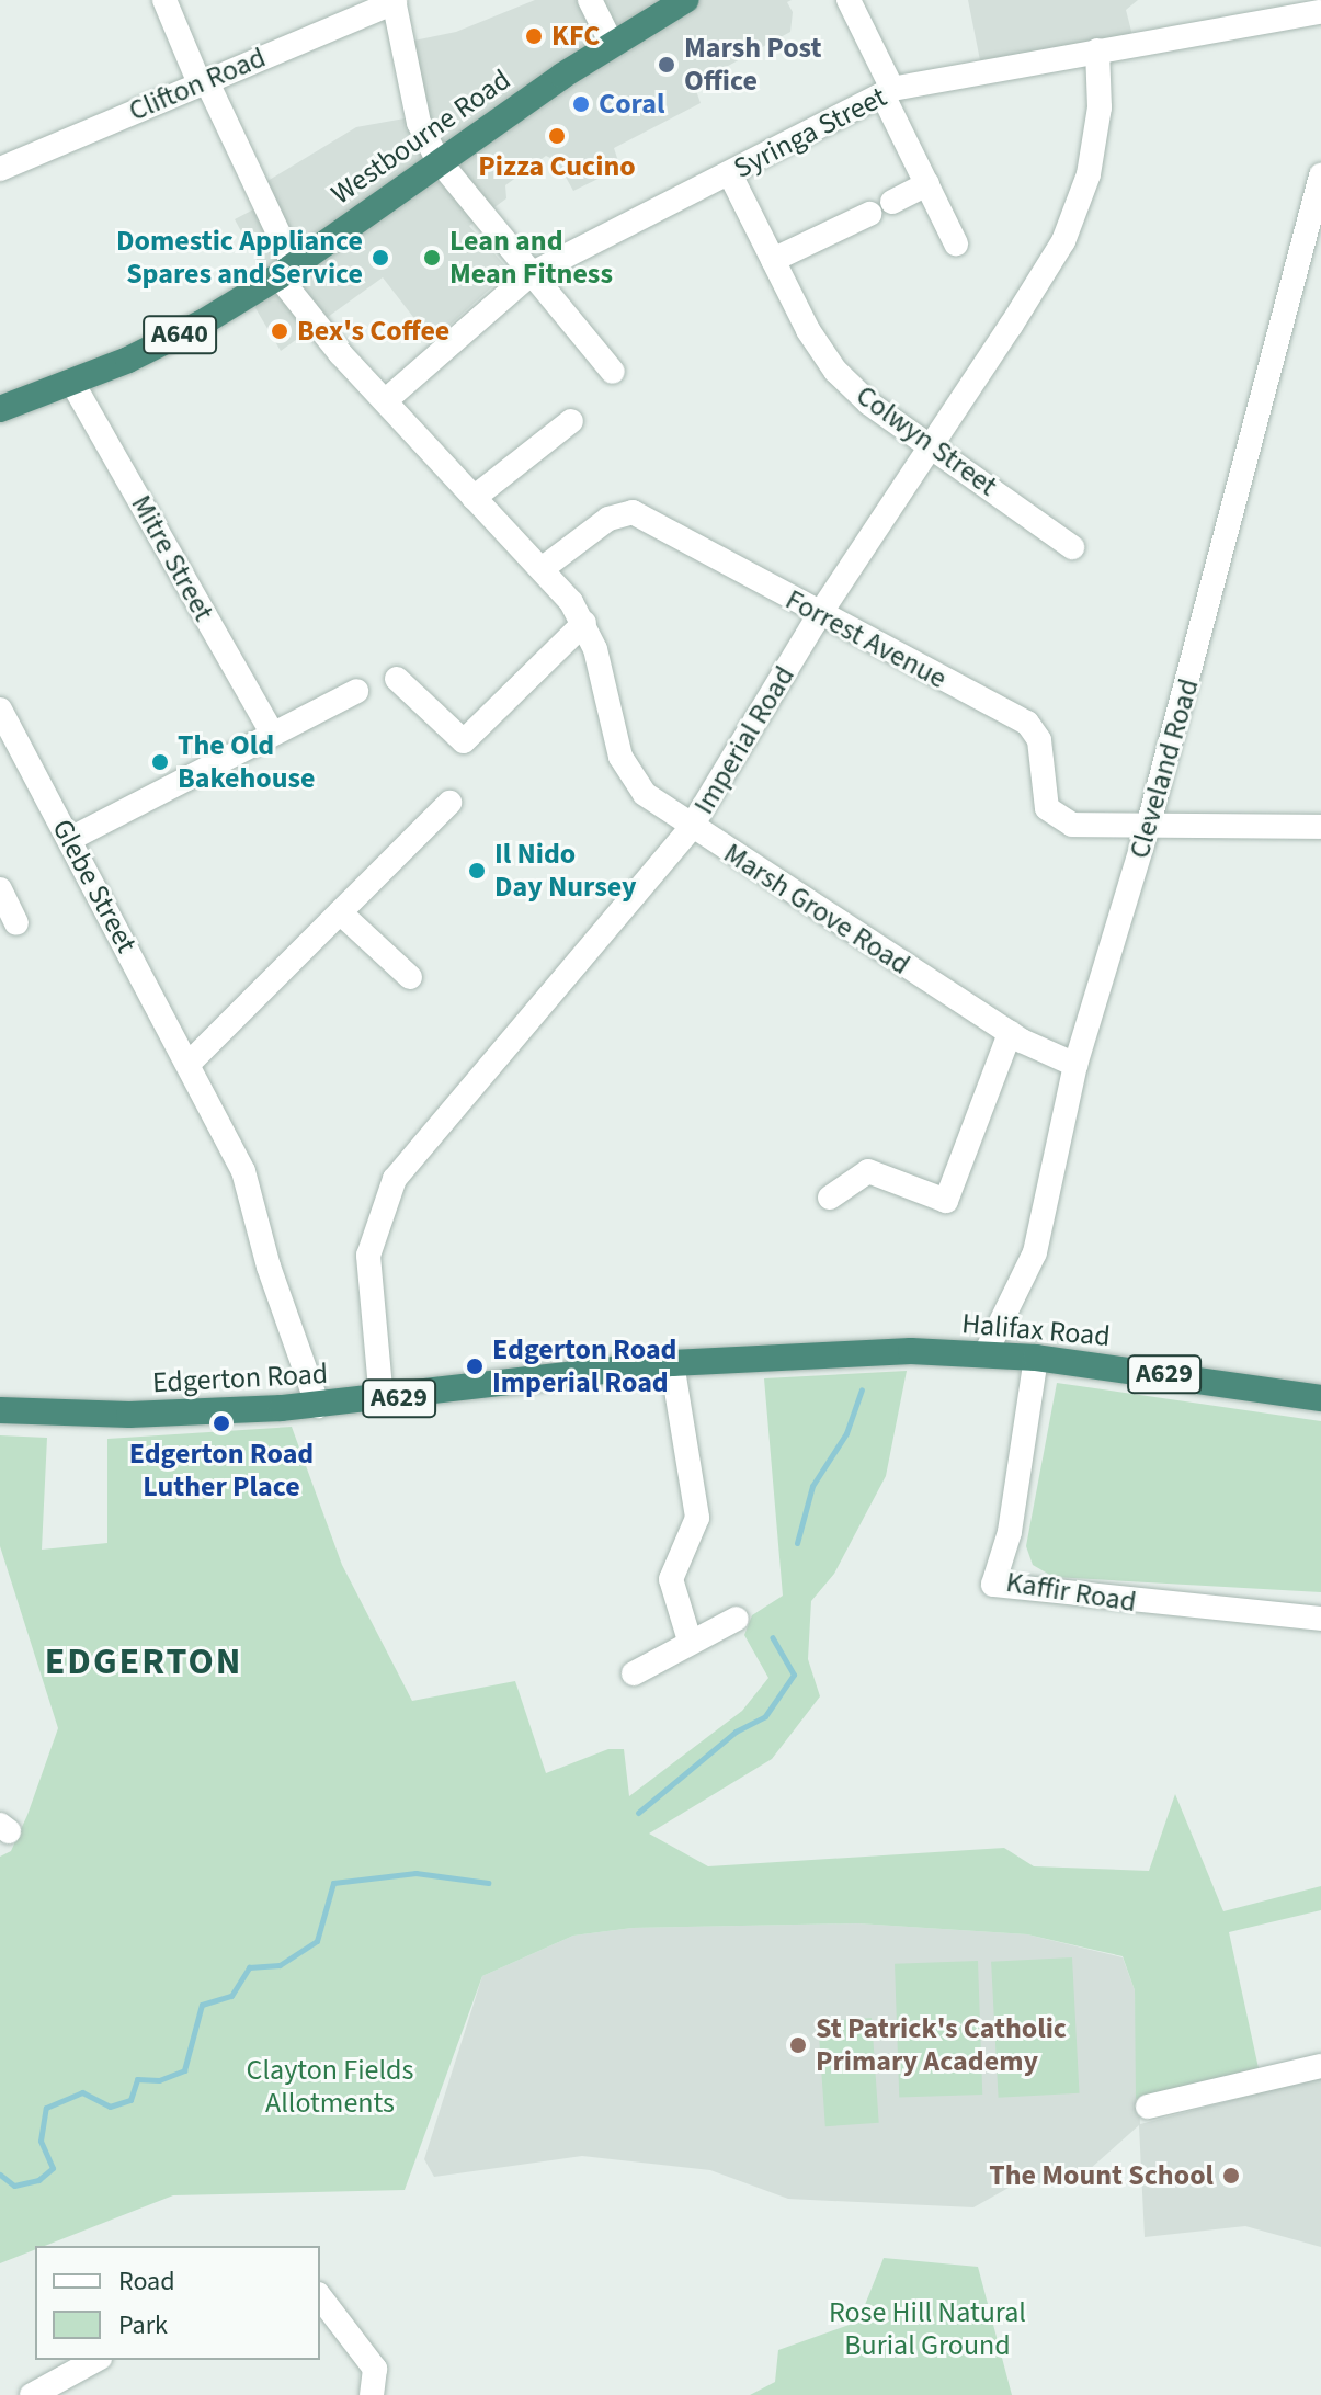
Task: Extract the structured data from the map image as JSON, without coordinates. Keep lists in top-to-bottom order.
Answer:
{
  "streets": {
    "highway": [
      "Westbourne Road",
      "A640",
      "Halifax Road",
      "A629",
      "Edgerton Road"
    ],
    "street": [
      "Clifton Road",
      "Syringa Street",
      "Colwyn Street",
      "Mitre Street",
      "Forrest Avenue",
      "Imperial Road",
      "Cleveland Road",
      "Glebe Street",
      "Marsh Grove Road",
      "Kaffir Road"
    ]
  },
  "crossings": [
    ["Clifton Road", "Marsh Grove Road"],
    ["Syringa Street", "Colwyn Street"],
    ["Syringa Street", "Imperial Road"],
    ["Syringa Street", "Marsh Grove Road"],
    ["Westbourne Road", "Mitre Street"],
    ["Westbourne Road", "Marsh Grove Road"],
    ["Colwyn Street", "Imperial Road"],
    ["Forrest Avenue", "Imperial Road"],
    ["Forrest Avenue", "Cleveland Road"],
    ["Forrest Avenue", "Marsh Grove Road"],
    ["Imperial Road", "Marsh Grove Road"],
    ["Imperial Road", "Edgerton Road"],
    ["Cleveland Road", "Marsh Grove Road"],
    ["Cleveland Road", "Halifax Road"],
    ["Glebe Street", "Edgerton Road"],
    ["Halifax Road", "Edgerton Road"],
    ["Halifax Road", "Kaffir Road"]
  ],
  "districts": ["EDGERTON"],
  "parks": ["Clayton Fields Allotments", "Rose Hill Natural Burial Ground"],
  "places": [
    "KFC",
    "Marsh Post Office",
    "Coral",
    "Pizza Cucino",
    "Domestic Appliance Spares and Service",
    "Lean and Mean Fitness",
    "Bex's Coffee",
    "The Old Bakehouse",
    "Il Nido Day Nursey",
    "Edgerton Road Imperial Road",
    "Edgerton Road Luther Place",
    "St Patrick's Catholic Primary Academy",
    "The Mount School"
  ],
  "legend": ["Road", "Park"]
}
